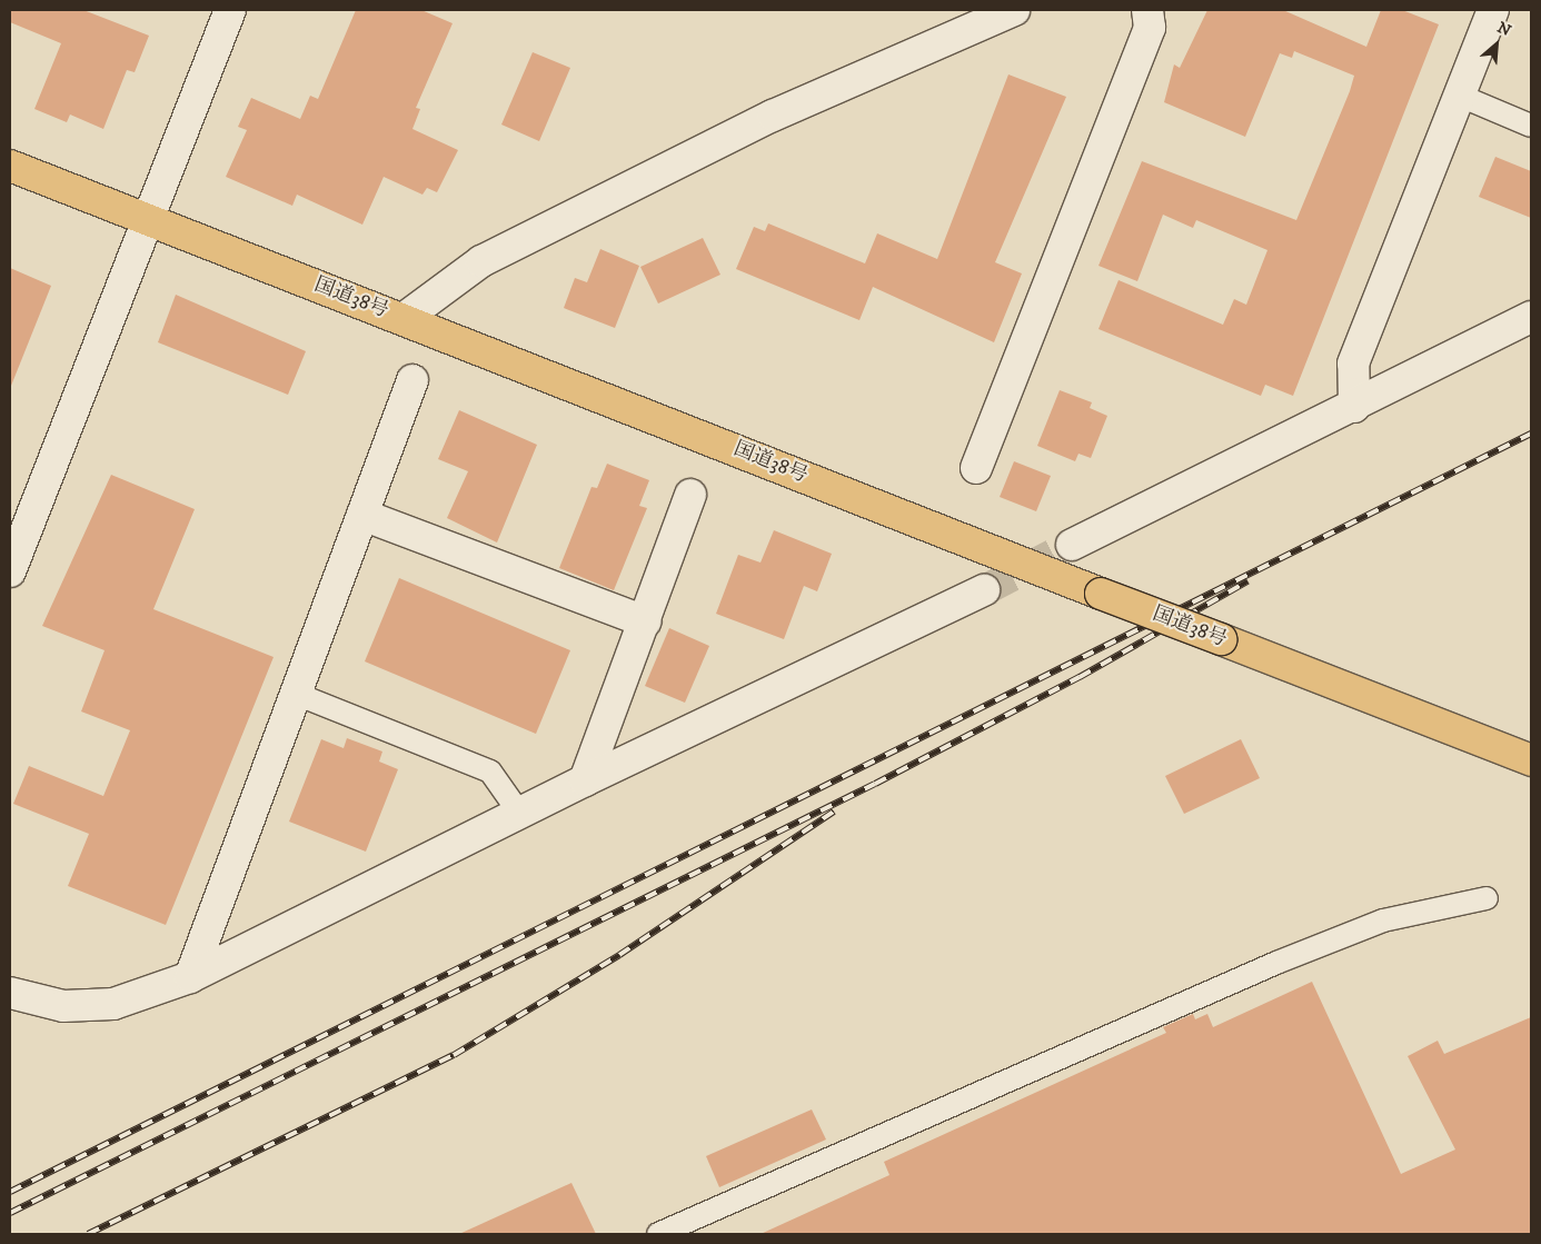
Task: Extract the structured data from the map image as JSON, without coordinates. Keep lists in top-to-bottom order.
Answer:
{
  "streets": {
    "highway": ["国道38号"]
  },
  "north": "top right"
}
